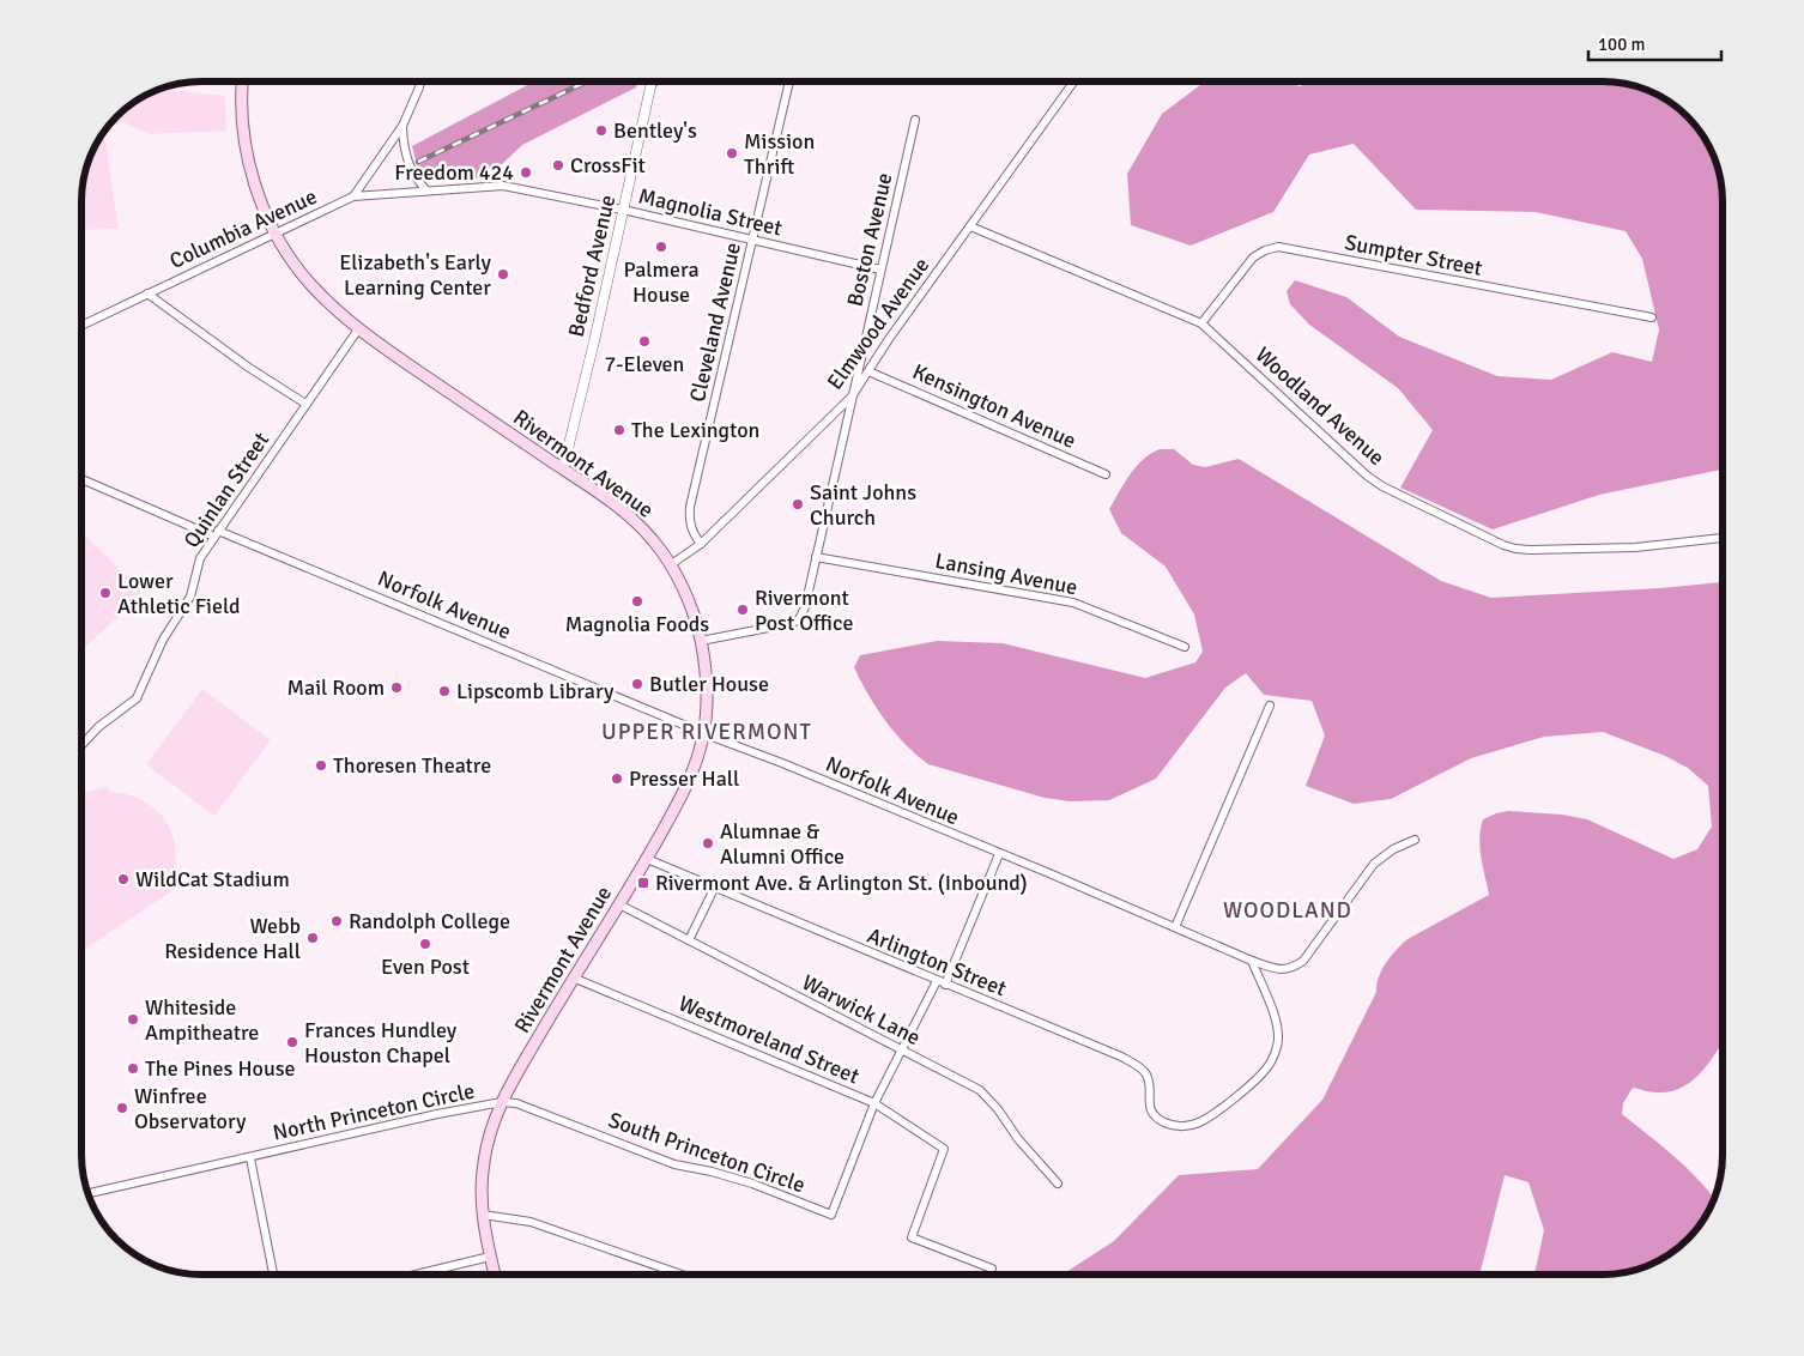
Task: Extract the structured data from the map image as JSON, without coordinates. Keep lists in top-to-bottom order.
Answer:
{
  "streets": {
    "main road": ["Rivermont Avenue"],
    "street": [
      "Magnolia Street",
      "Columbia Avenue",
      "Boston Avenue",
      "Sumpter Street",
      "Bedford Avenue",
      "Cleveland Avenue",
      "Elmwood Avenue",
      "Kensington Avenue",
      "Woodland Avenue",
      "Quinlan Street",
      "Lansing Avenue",
      "Norfolk Avenue",
      "Arlington Street",
      "Warwick Lane",
      "Westmoreland Street",
      "North Princeton Circle",
      "South Princeton Circle"
    ]
  },
  "crossings": [
    ["Magnolia Street", "Columbia Avenue"],
    ["Magnolia Street", "Boston Avenue"],
    ["Magnolia Street", "Bedford Avenue"],
    ["Magnolia Street", "Cleveland Avenue"],
    ["Columbia Avenue", "Rivermont Avenue"],
    ["Boston Avenue", "Elmwood Avenue"],
    ["Boston Avenue", "Rivermont Avenue"],
    ["Boston Avenue", "Lansing Avenue"],
    ["Sumpter Street", "Woodland Avenue"],
    ["Bedford Avenue", "Rivermont Avenue"],
    ["Cleveland Avenue", "Elmwood Avenue"],
    ["Elmwood Avenue", "Kensington Avenue"],
    ["Elmwood Avenue", "Woodland Avenue"],
    ["Elmwood Avenue", "Rivermont Avenue"],
    ["Rivermont Avenue", "Quinlan Street"],
    ["Rivermont Avenue", "Norfolk Avenue"],
    ["Rivermont Avenue", "Arlington Street"],
    ["Rivermont Avenue", "Warwick Lane"],
    ["Rivermont Avenue", "Westmoreland Street"],
    ["Rivermont Avenue", "North Princeton Circle"],
    ["Rivermont Avenue", "South Princeton Circle"],
    ["Quinlan Street", "Norfolk Avenue"],
    ["Norfolk Avenue", "Arlington Street"],
    ["Westmoreland Street", "South Princeton Circle"],
    ["North Princeton Circle", "South Princeton Circle"]
  ],
  "districts": ["UPPER RIVERMONT", "WOODLAND"],
  "places": {
    "other": [
      "Bentley's",
      "Mission Thrift",
      "CrossFit",
      "Freedom 424",
      "Palmera House",
      "Elizabeth's Early Learning Center",
      "7-Eleven",
      "The Lexington",
      "Saint Johns Church",
      "Lower Athletic Field",
      "Magnolia Foods",
      "Rivermont Post Office",
      "Butler House",
      "Mail Room",
      "Lipscomb Library",
      "Thoresen Theatre",
      "Presser Hall",
      "Alumnae & Alumni Office",
      "WildCat Stadium",
      "Randolph College",
      "Webb Residence Hall",
      "Even Post",
      "Whiteside Ampitheatre",
      "Frances Hundley Houston Chapel",
      "The Pines House",
      "Winfree Observatory"
    ],
    "transit": ["Rivermont Ave. & Arlington St. (Inbound)"]
  },
  "scale_bar": "100 m"
}
